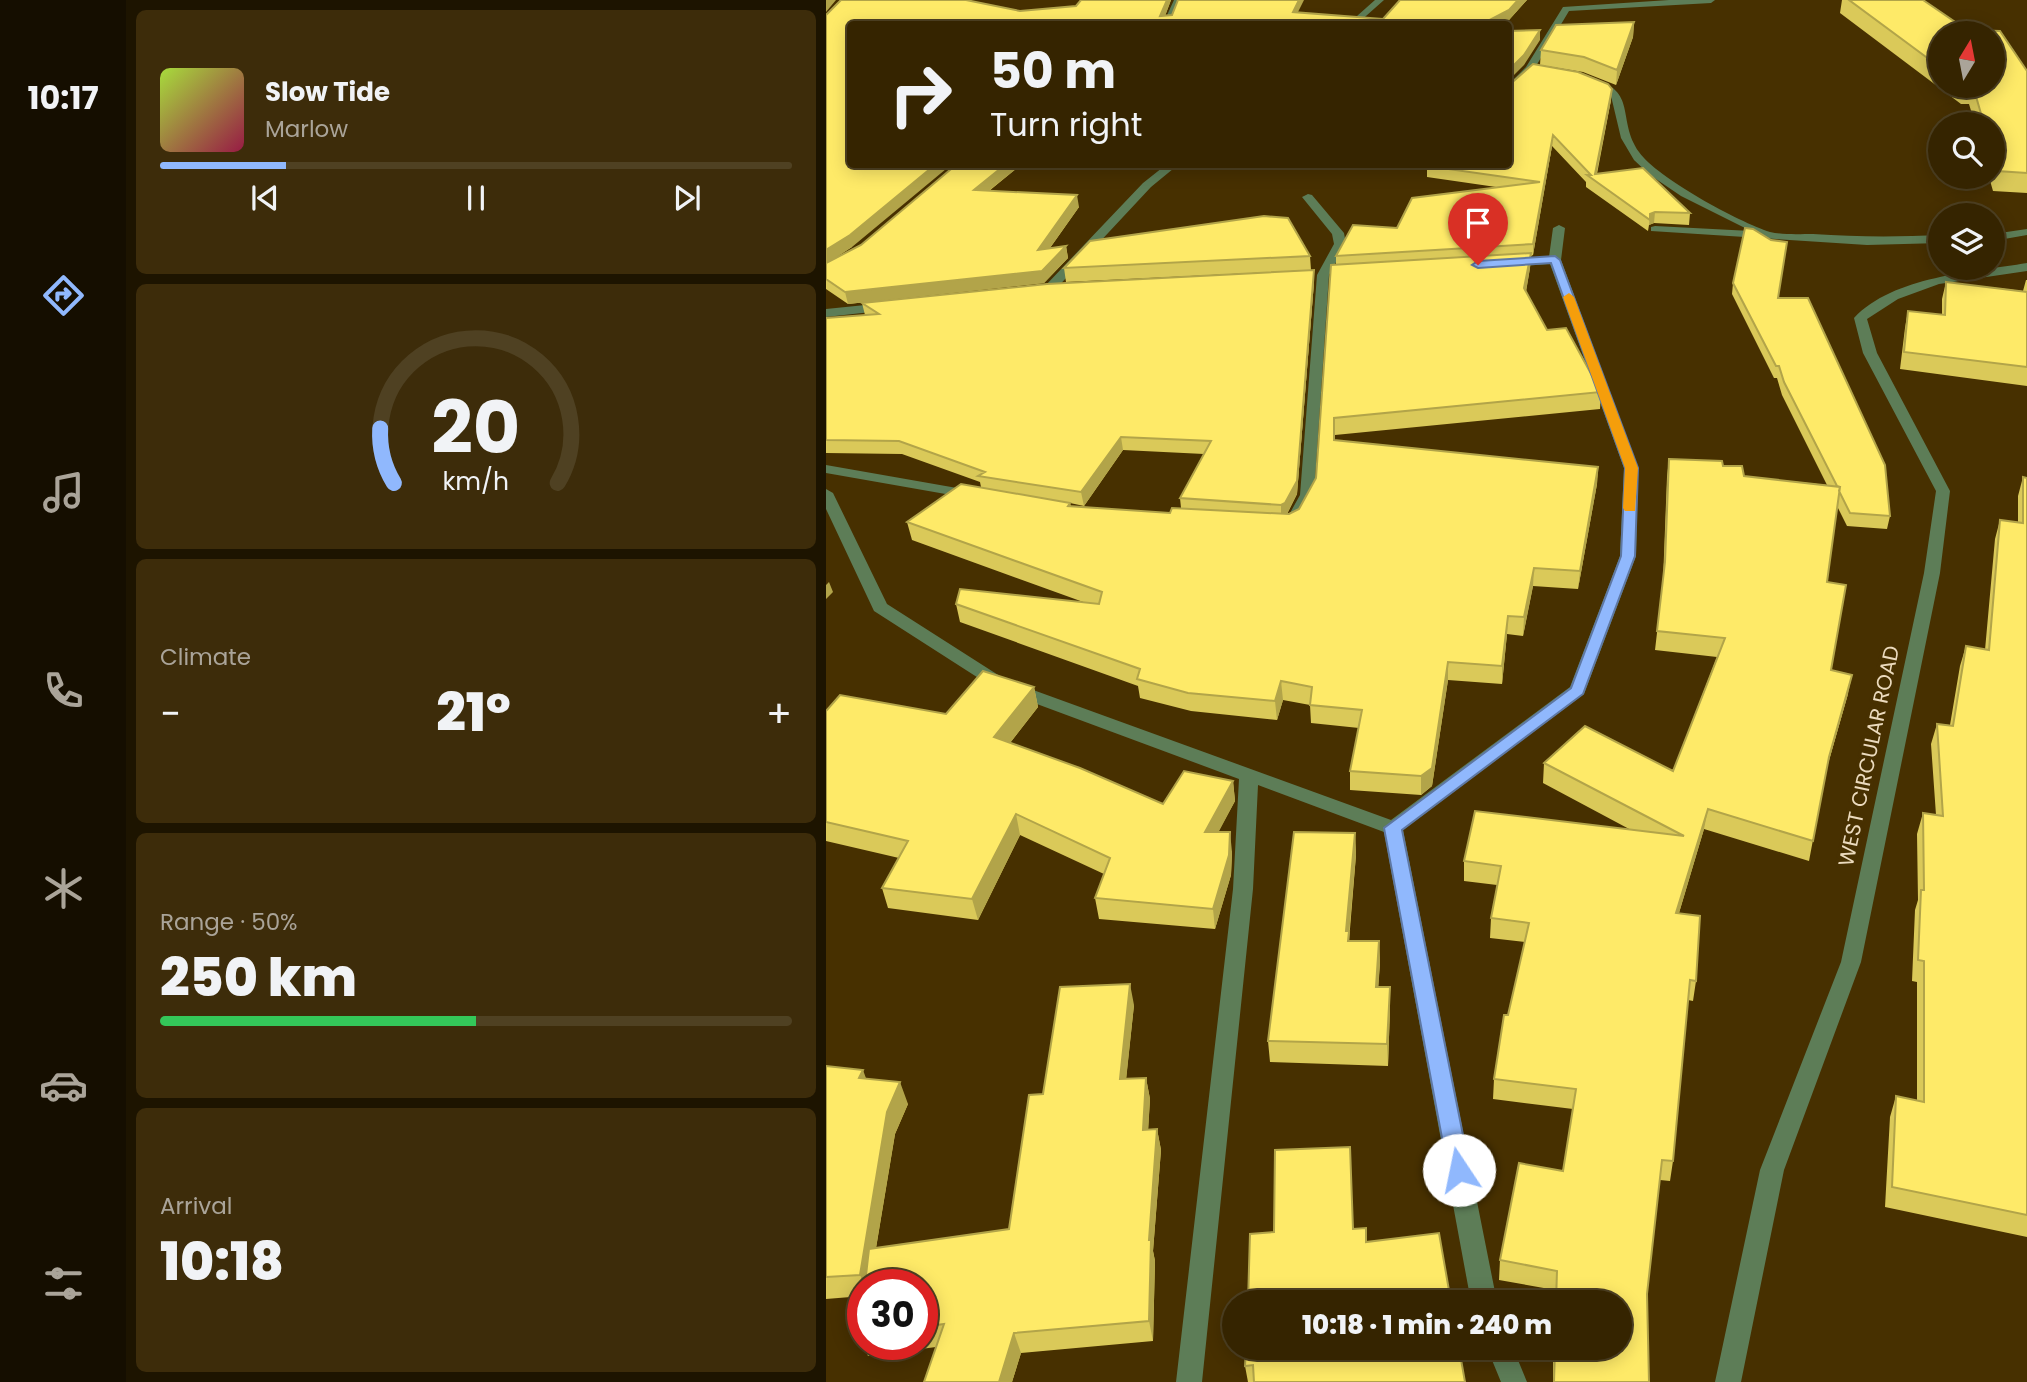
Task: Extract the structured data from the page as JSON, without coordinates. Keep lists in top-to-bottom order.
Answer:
{
  "streets": {
    "street": ["WEST CIRCULAR ROAD"]
  },
  "north": "top",
  "page": {
    "tabs": "10:17",
    "turn": ["50 m", "Turn right"],
    "song": ["Slow Tide", "Marlow"],
    "tile": [
      "Climate",
      ["Range · 50%", "250 km"],
      ["Arrival", "10:18"]
    ],
    "heat": ["−", "21°", "+"],
    "limit": "30",
    "trip": "10:18 · 1 min · 240 m",
    "gauge": ["20", "km/h"]
  }
}
